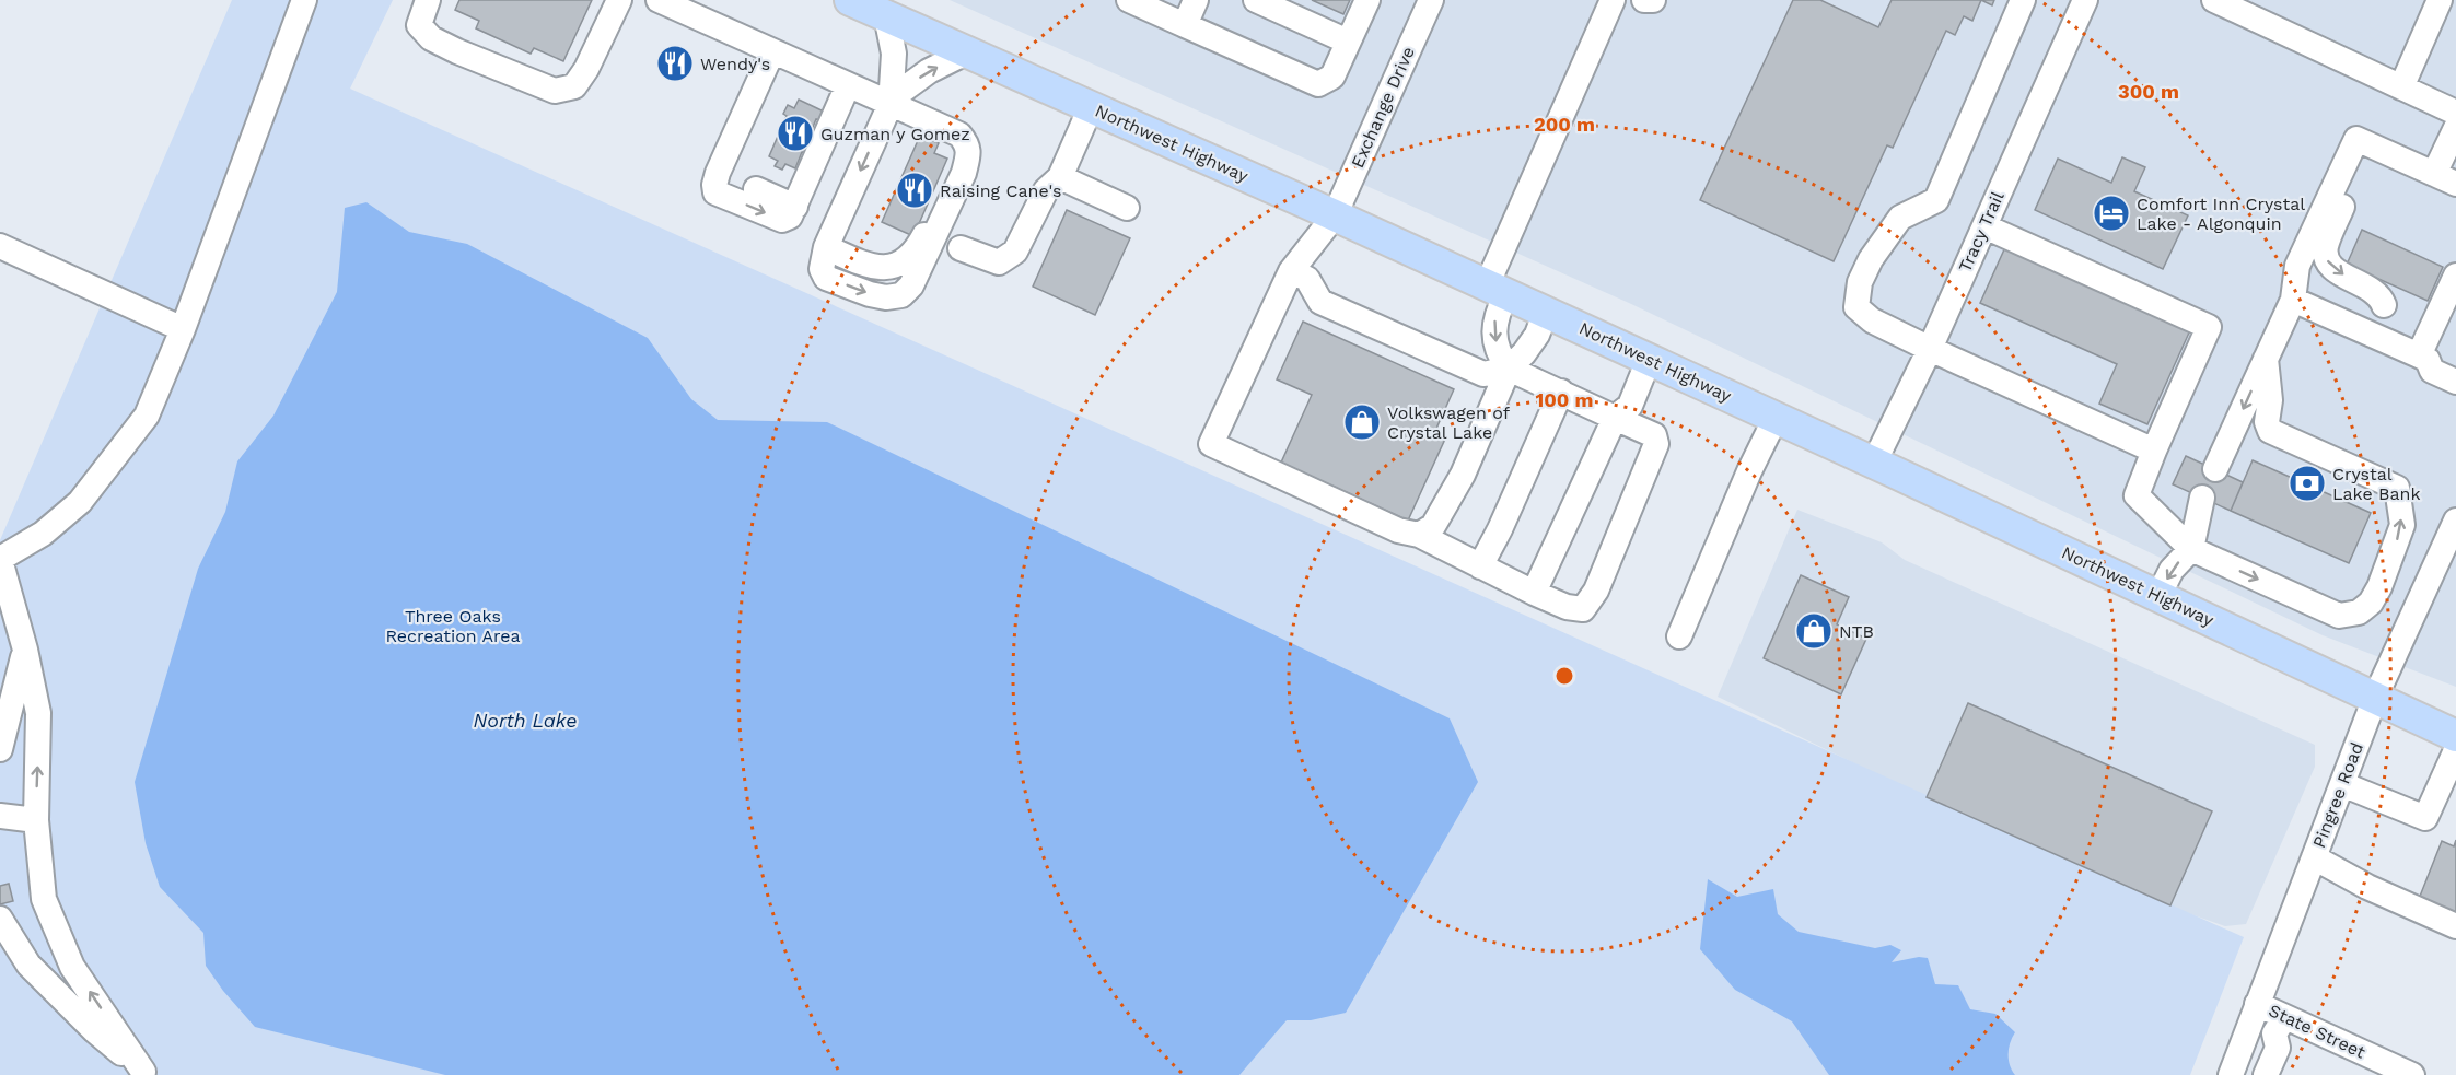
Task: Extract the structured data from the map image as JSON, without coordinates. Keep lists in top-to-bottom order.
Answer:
{
  "streets": {
    "main road": ["Northwest Highway"],
    "street": [
      "Exchange Drive",
      "Tracy Trail",
      "Pingree Road",
      "State Street"
    ]
  },
  "crossings": [
    ["Exchange Drive", "Northwest Highway"],
    ["Northwest Highway", "Tracy Trail"],
    ["Northwest Highway", "Pingree Road"],
    ["Pingree Road", "State Street"]
  ],
  "water": ["North Lake"],
  "parks": ["Three Oaks Recreation Area"],
  "places": {
    "restaurant": ["Wendy's", "Guzman y Gomez", "Raising Cane's"],
    "hotel": ["Comfort Inn Crystal Lake - Algonquin"],
    "shop": ["Volkswagen of Crystal Lake", "NTB"],
    "bank": ["Crystal Lake Bank"]
  },
  "rings": ["300 m", "200 m", "100 m"]
}
